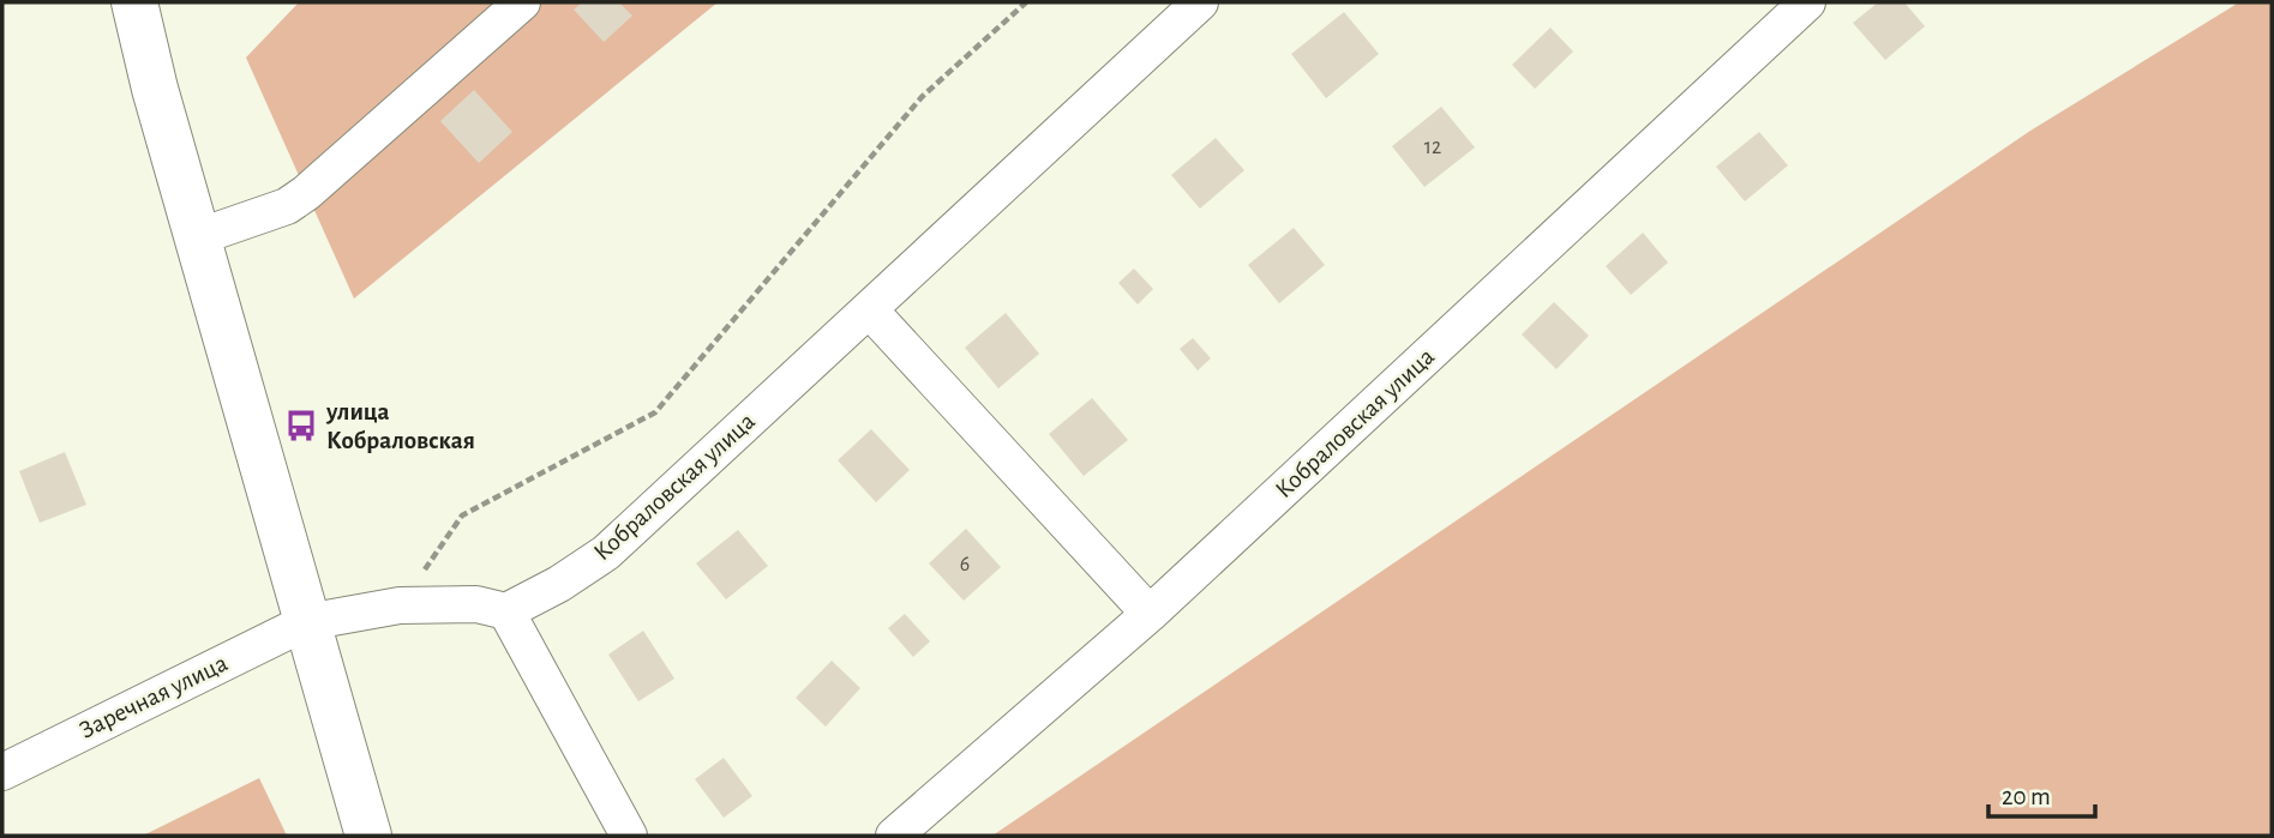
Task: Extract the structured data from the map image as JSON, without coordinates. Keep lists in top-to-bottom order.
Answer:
{
  "streets": {
    "street": ["Кобраловская улица", "Заречная улица"]
  },
  "places": {
    "bus stop": ["улица Кобраловская"]
  },
  "house_numbers": ["12", "6"],
  "scale_bar": "20 m"
}
